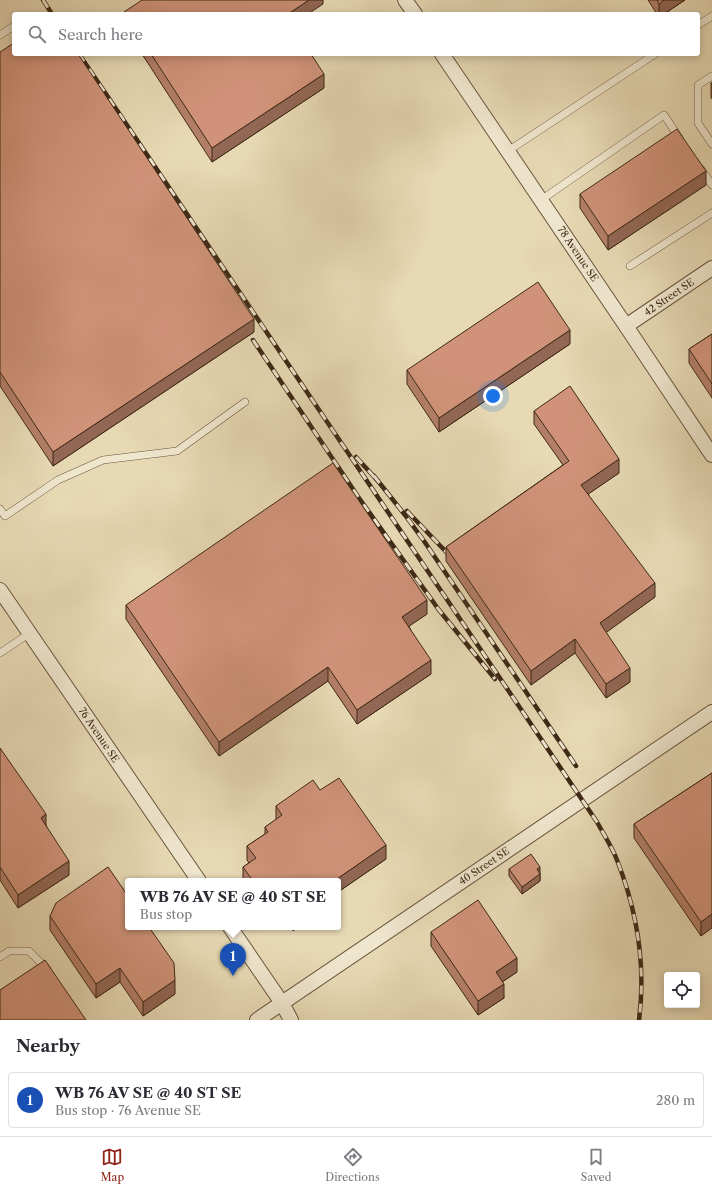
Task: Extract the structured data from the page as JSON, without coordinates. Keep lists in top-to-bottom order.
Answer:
{
  "streets": {
    "street": [
      "78 Avenue SE",
      "42 Street SE",
      "76 Avenue SE",
      "40 Street SE"
    ]
  },
  "crossings": [
    ["78 Avenue SE", "42 Street SE"]
  ],
  "page": {
    "search": "Search here",
    "popup": ["WB 76 AV SE @ 40 ST SE", "Bus stop"],
    "pins": "1",
    "heading": "Nearby",
    "list": [
      {
        "mark": "1",
        "name": "WB 76 AV SE @ 40 ST SE",
        "note": "Bus stop · 76 Avenue SE",
        "value": "280 m"
      }
    ],
    "nav": ["Map", "Directions", "Saved"]
  }
}
